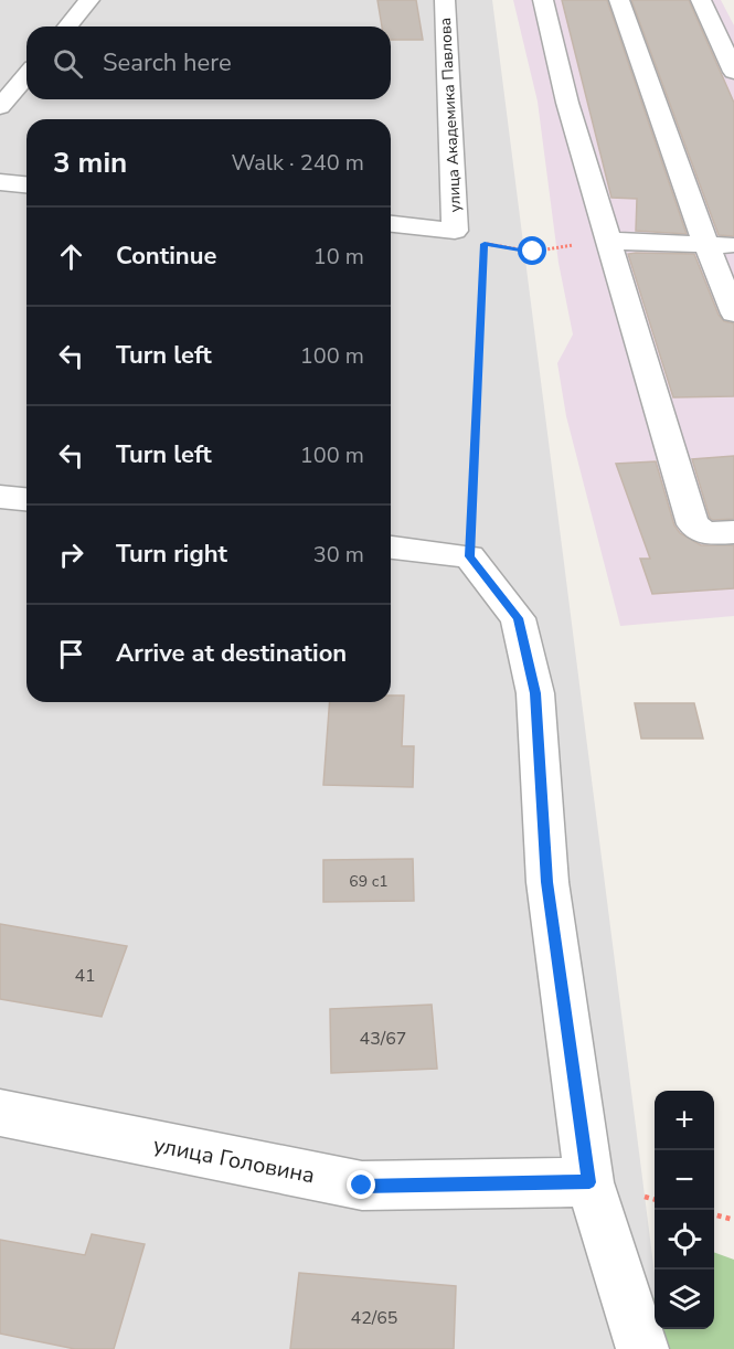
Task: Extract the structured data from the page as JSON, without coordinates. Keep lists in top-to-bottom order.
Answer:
{
  "streets": {
    "street": ["улица Академика Павлова", "улица Головина"]
  },
  "house_numbers": [
    "69 с1",
    "41",
    "43/67",
    "42/65"
  ],
  "page": {
    "search": "Search here",
    "heading": ["3 min", "Walk · 240 m"],
    "list": [
      ["Continue", "10 m"],
      ["Turn left", "100 m"],
      ["Turn left", "100 m"],
      ["Turn right", "30 m"],
      "Arrive at destination"
    ],
    "map_buttons": ["+", "−"]
  }
}
